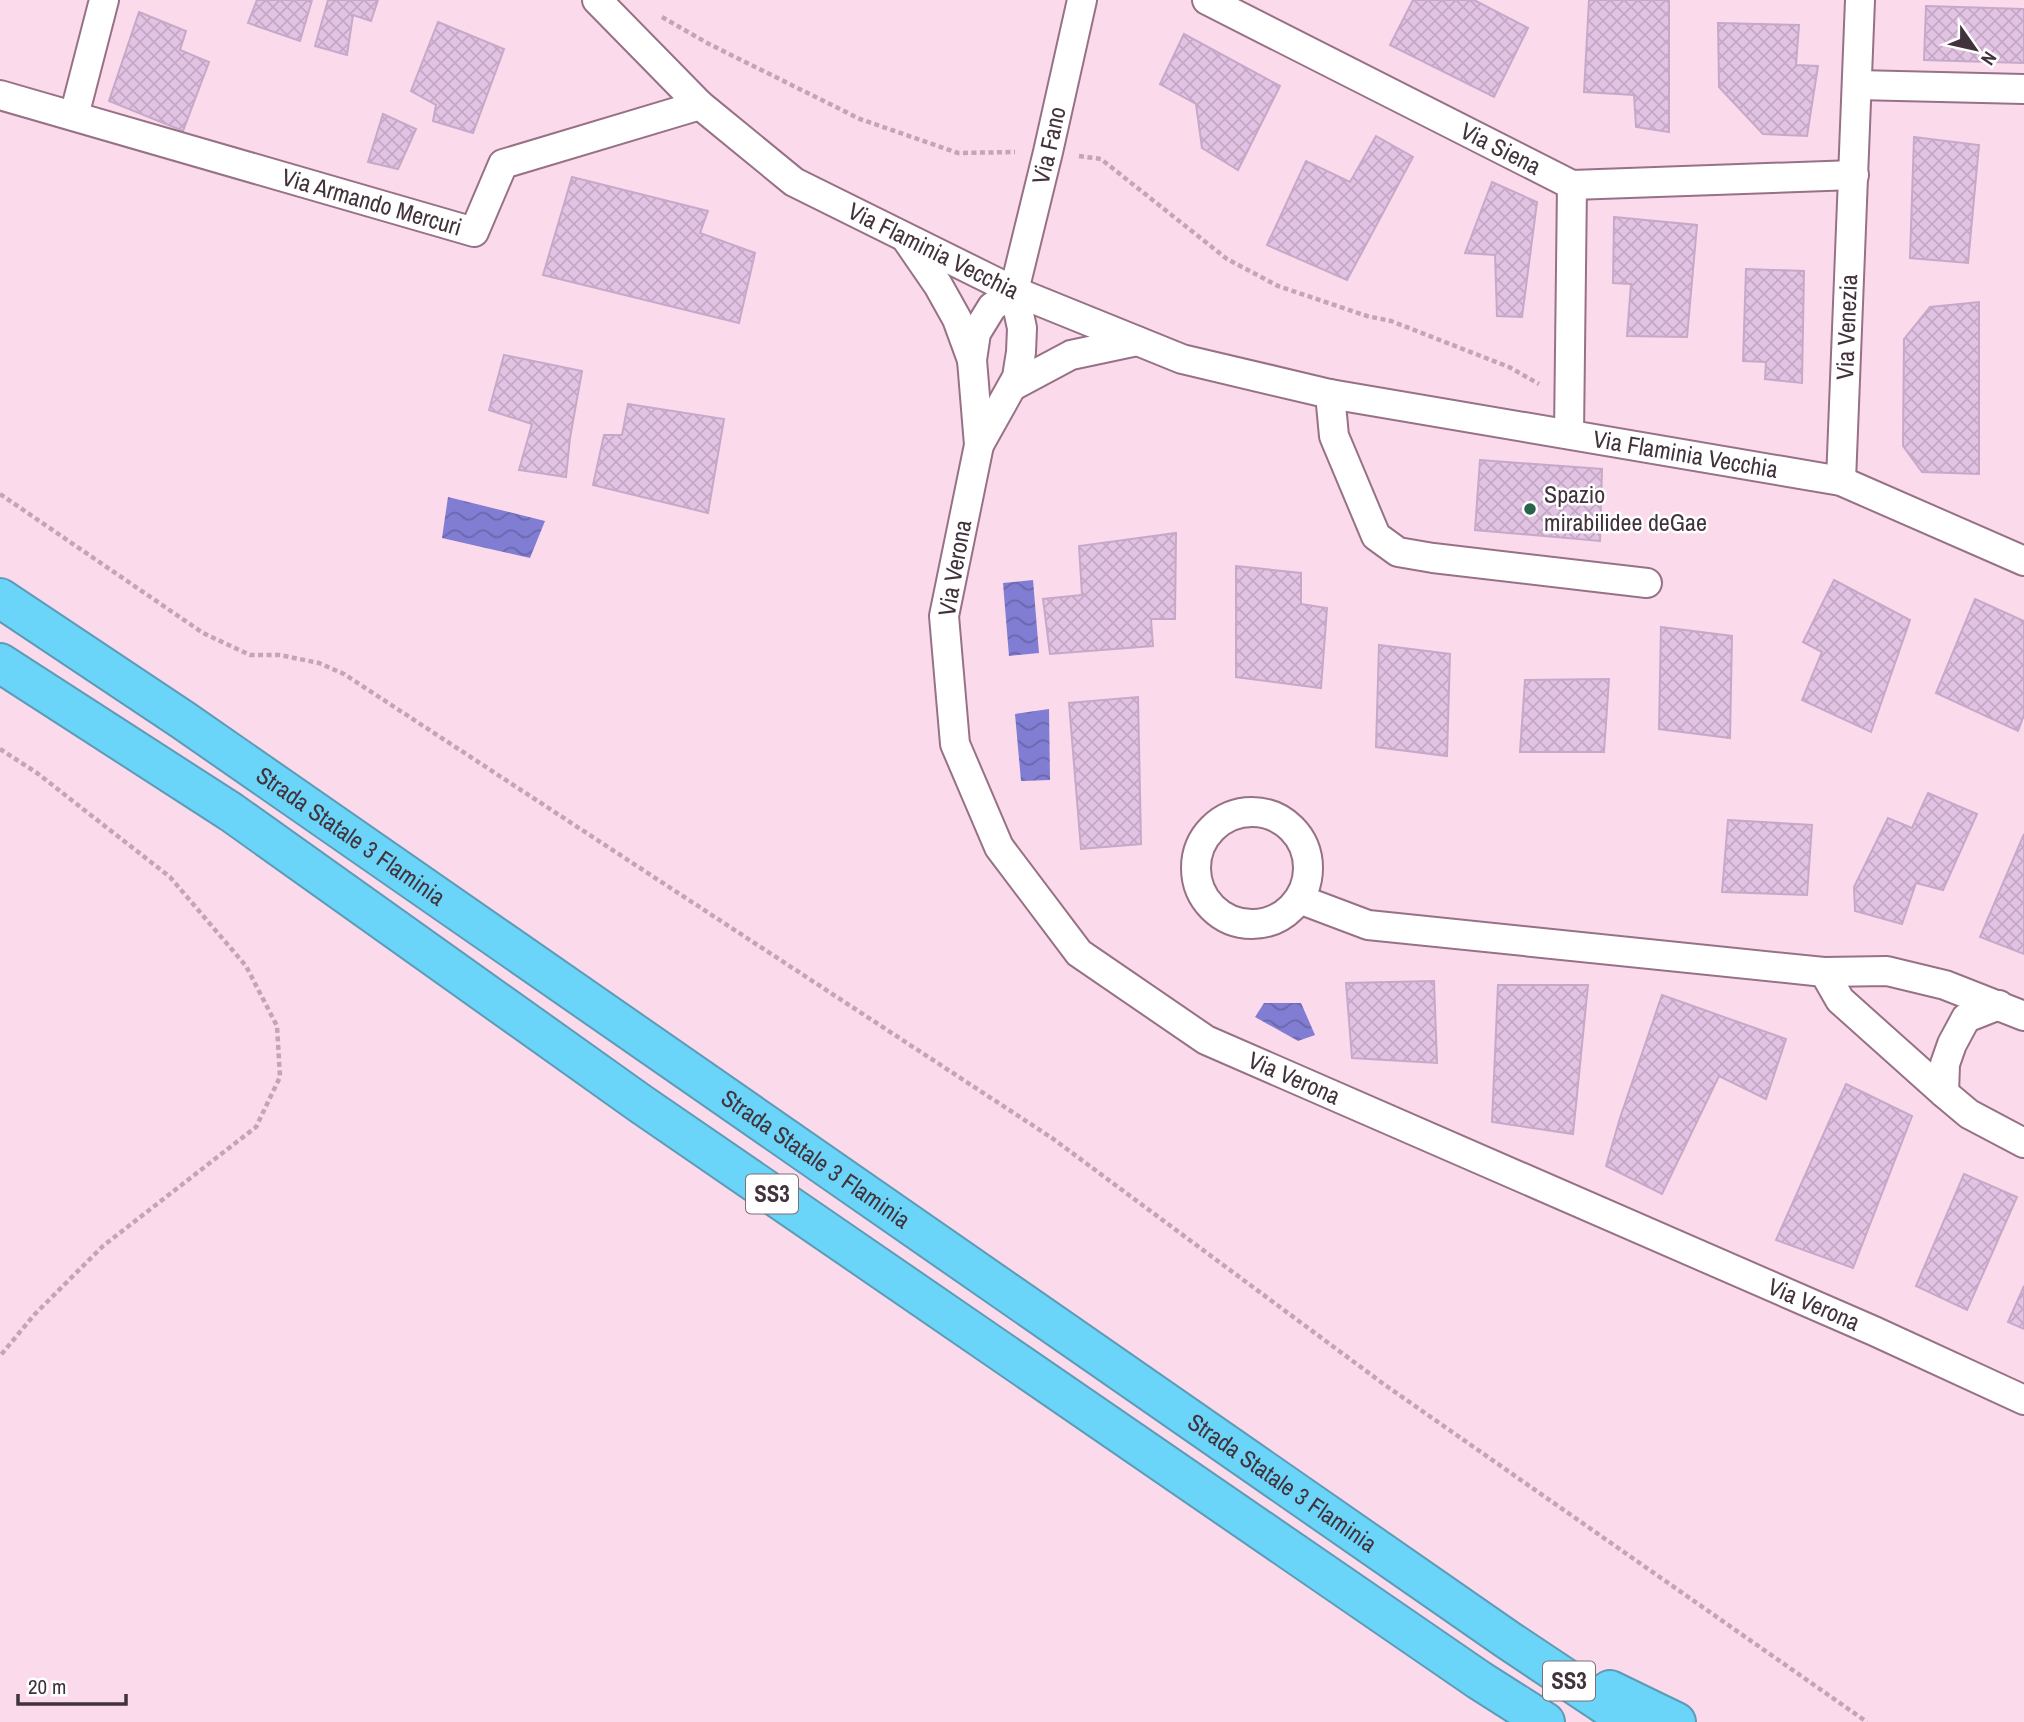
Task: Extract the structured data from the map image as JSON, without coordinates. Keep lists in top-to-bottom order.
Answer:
{
  "streets": {
    "highway": ["Strada Statale 3 Flaminia", "SS3"],
    "street": [
      "Via Fano",
      "Via Siena",
      "Via Armando Mercuri",
      "Via Flaminia Vecchia",
      "Via Venezia",
      "Via Verona"
    ]
  },
  "crossings": [
    ["Via Fano", "Via Flaminia Vecchia"],
    ["Via Fano", "Via Verona"],
    ["Via Siena", "Via Flaminia Vecchia"],
    ["Via Armando Mercuri", "Via Flaminia Vecchia"],
    ["Via Flaminia Vecchia", "Via Venezia"],
    ["Via Flaminia Vecchia", "Via Verona"]
  ],
  "places": ["Spazio mirabilidee deGae"],
  "scale_bar": "20 m",
  "north": "bottom right"
}
